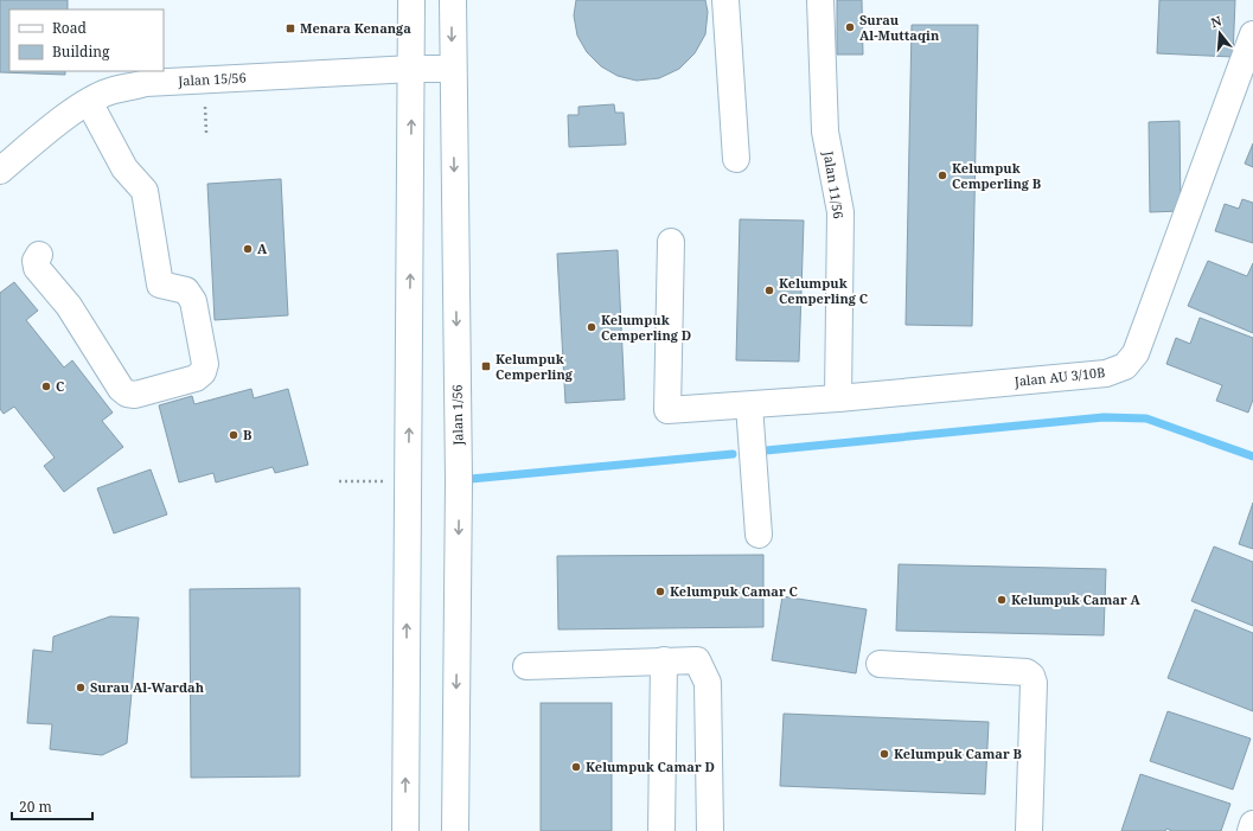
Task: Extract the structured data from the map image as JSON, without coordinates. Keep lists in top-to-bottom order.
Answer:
{
  "streets": {
    "street": [
      "Jalan 15/56",
      "Jalan 11/56",
      "Jalan AU 3/10B",
      "Jalan 1/56"
    ]
  },
  "crossings": [
    ["Jalan 15/56", "Jalan 1/56"],
    ["Jalan 11/56", "Jalan AU 3/10B"]
  ],
  "places": {
    "other": [
      "Surau Al-Muttaqin",
      "Kelumpuk Cemperling B",
      "A",
      "Kelumpuk Cemperling C",
      "Kelumpuk Cemperling D",
      "C",
      "B",
      "Kelumpuk Camar C",
      "Kelumpuk Camar A",
      "Surau Al-Wardah",
      "Kelumpuk Camar B",
      "Kelumpuk Camar D"
    ],
    "transit": ["Menara Kenanga", "Kelumpuk Cemperling"]
  },
  "legend": ["Road", "Building"],
  "scale_bar": "20 m",
  "north": "top"
}
